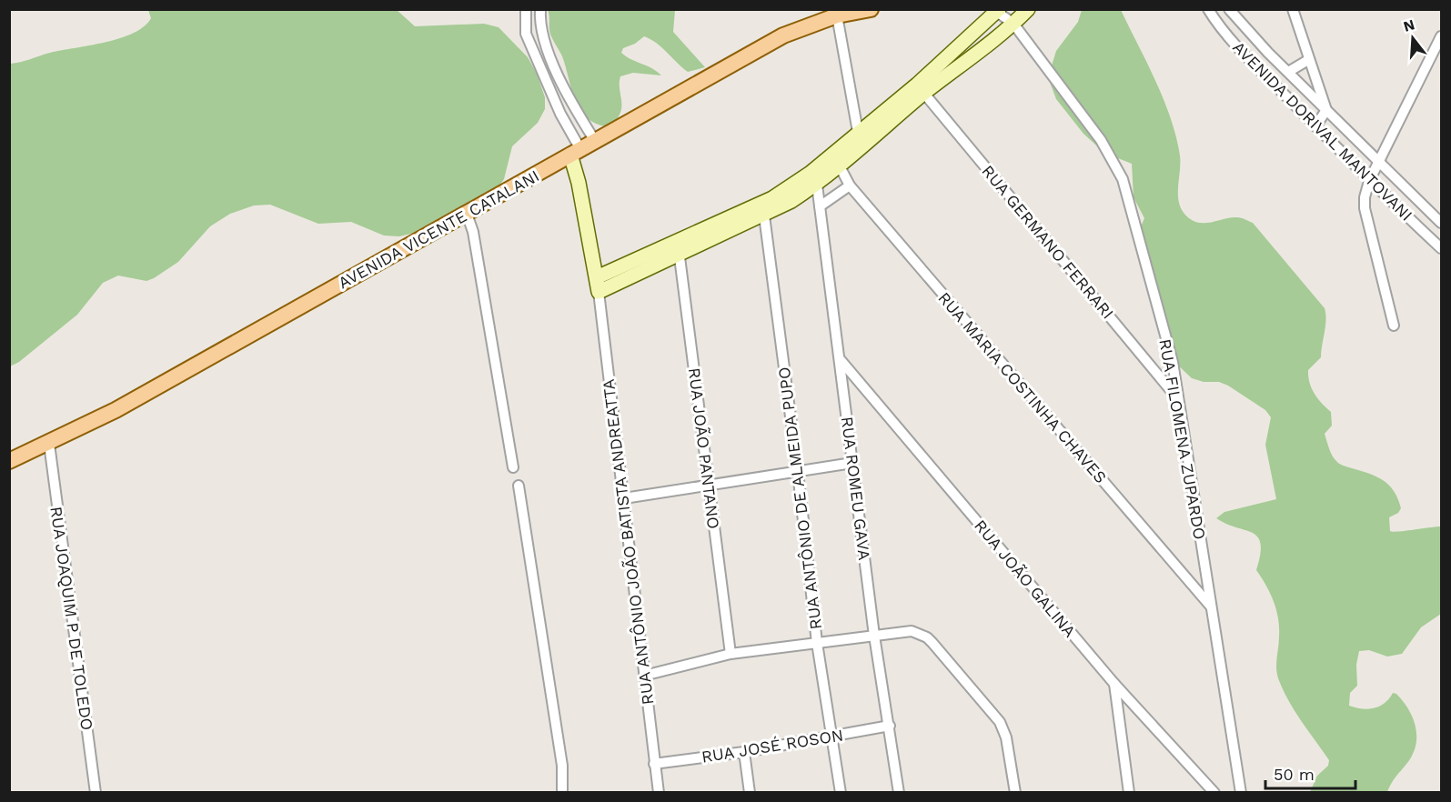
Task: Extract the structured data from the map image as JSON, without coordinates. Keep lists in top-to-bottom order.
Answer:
{
  "streets": {
    "main road": ["AVENIDA VICENTE CATALANI"],
    "street": [
      "AVENIDA DORIVAL MANTOVANI",
      "RUA GERMANO FERRARI",
      "RUA MARIA COSTINHA CHAVES",
      "RUA FILOMENA ZUPARDO",
      "RUA JOÃO PANTANO",
      "RUA ROMEU GAVA",
      "RUA ANTÔNIO DE ALMEIDA PUPO",
      "RUA ANTÔNIO JOÃO BATISTA ANDREATTA",
      "RUA JOÃO GALINA",
      "RUA JOAQUIM P DE TOLEDO",
      "RUA JOSÉ ROSON"
    ]
  },
  "crossings": [
    ["AVENIDA VICENTE CATALANI", "RUA ANTÔNIO JOÃO BATISTA ANDREATTA"],
    ["AVENIDA VICENTE CATALANI", "RUA JOAQUIM P DE TOLEDO"],
    ["RUA GERMANO FERRARI", "RUA FILOMENA ZUPARDO"],
    ["RUA MARIA COSTINHA CHAVES", "RUA FILOMENA ZUPARDO"],
    ["RUA ROMEU GAVA", "RUA JOÃO GALINA"],
    ["RUA ROMEU GAVA", "RUA JOSÉ ROSON"],
    ["RUA ANTÔNIO DE ALMEIDA PUPO", "RUA JOSÉ ROSON"],
    ["RUA ANTÔNIO JOÃO BATISTA ANDREATTA", "RUA JOSÉ ROSON"]
  ],
  "scale_bar": "50 m",
  "north": "top"
}
